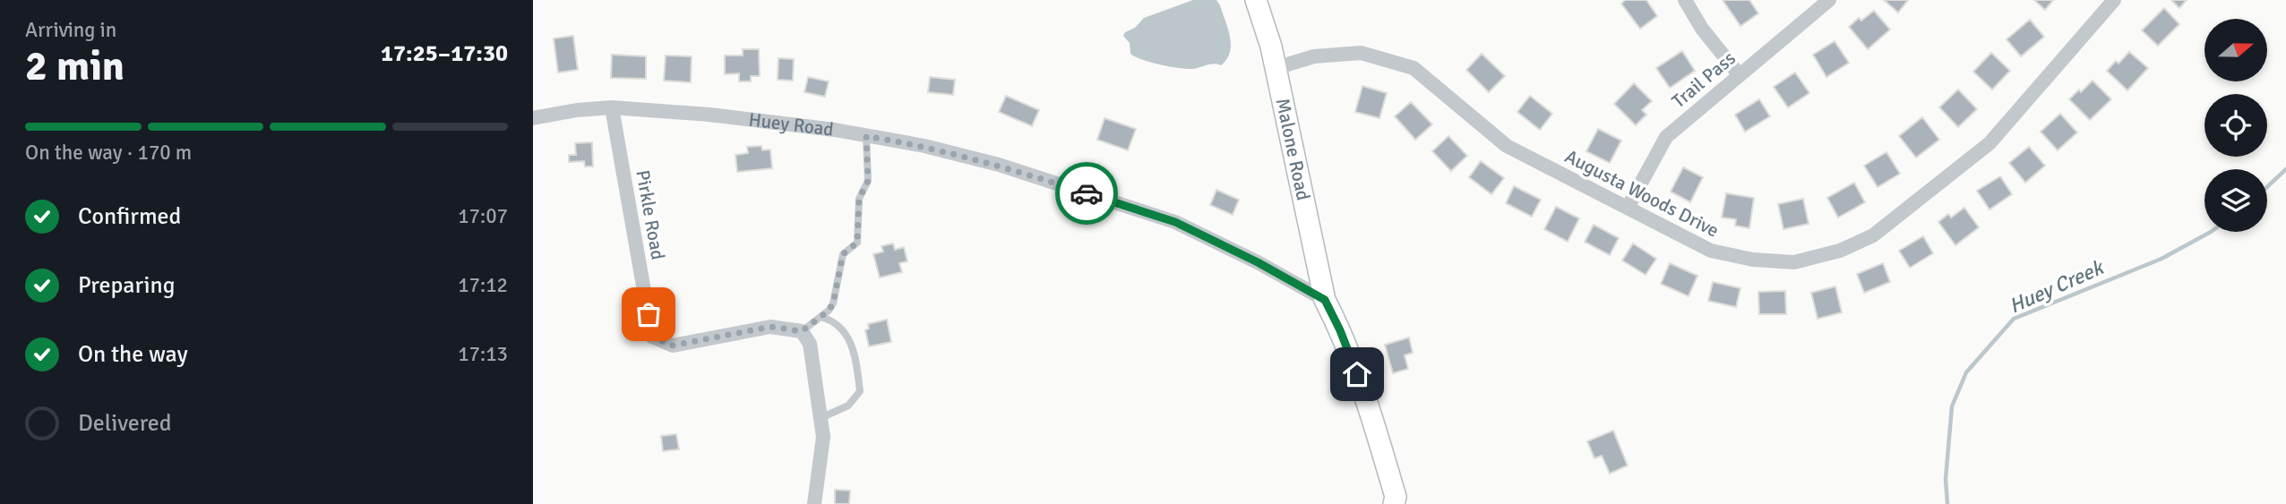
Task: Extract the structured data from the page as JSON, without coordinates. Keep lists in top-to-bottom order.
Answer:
{
  "streets": {
    "street": [
      "Trail Pass",
      "Huey Road",
      "Malone Road",
      "Augusta Woods Drive",
      "Pirkle Road"
    ]
  },
  "crossings": [
    ["Trail Pass", "Augusta Woods Drive"],
    ["Huey Road", "Malone Road"],
    ["Huey Road", "Pirkle Road"],
    ["Malone Road", "Augusta Woods Drive"]
  ],
  "water": ["Huey Creek"],
  "north": "right",
  "page": {
    "heading": ["2 min", "Arriving in", "17:25–17:30"],
    "bar": "On the way · 170 m",
    "list": [
      ["Confirmed", "17:07"],
      ["Preparing", "17:12"],
      ["On the way", "17:13"],
      "Delivered"
    ]
  }
}
